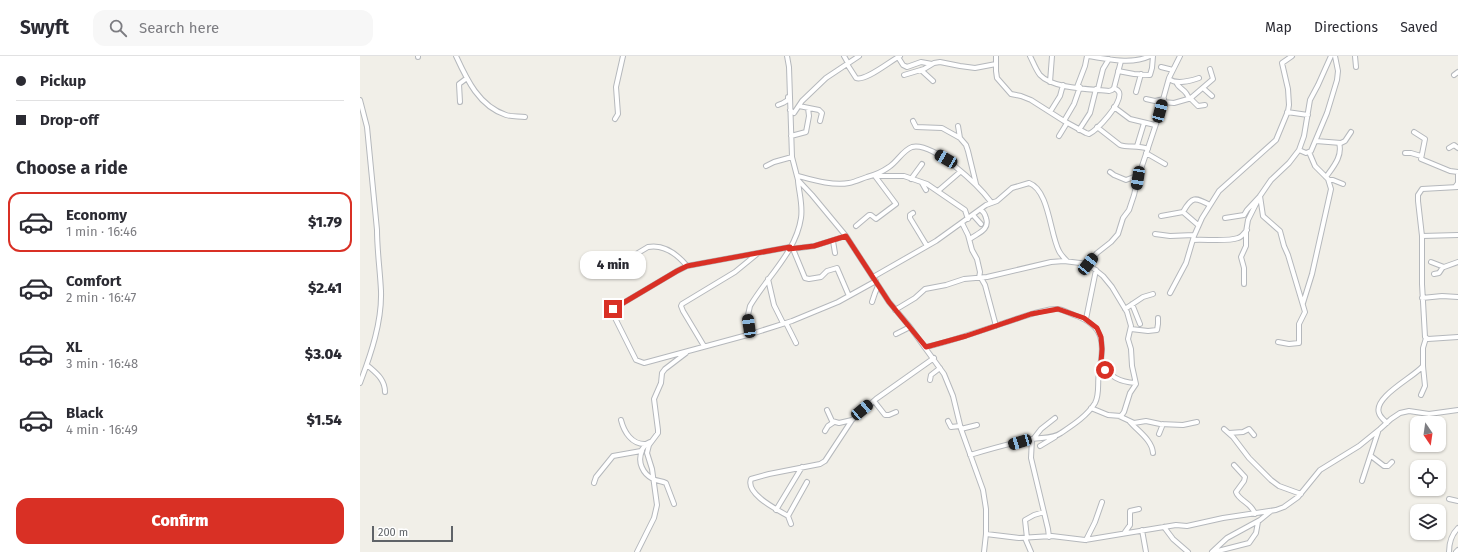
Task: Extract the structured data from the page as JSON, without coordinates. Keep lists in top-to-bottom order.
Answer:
{
  "scale_bar": "200 m",
  "north": "bottom",
  "page": {
    "header": "Swyft",
    "search": "Search here",
    "nav": ["Map", "Directions", "Saved"],
    "banner": ["Pickup", "Drop-off"],
    "heading": "Choose a ride",
    "list": [
      {
        "name": "Economy",
        "note": "1 min · 16:46",
        "value": "$1.79"
      },
      {
        "name": "Comfort",
        "note": "2 min · 16:47",
        "value": "$2.41"
      },
      {
        "name": "XL",
        "note": "3 min · 16:48",
        "value": "$3.04"
      },
      {
        "name": "Black",
        "note": "4 min · 16:49",
        "value": "$1.54"
      }
    ],
    "bubble": "4 min",
    "buttons": "Confirm",
    "scale": "200 m"
  }
}
